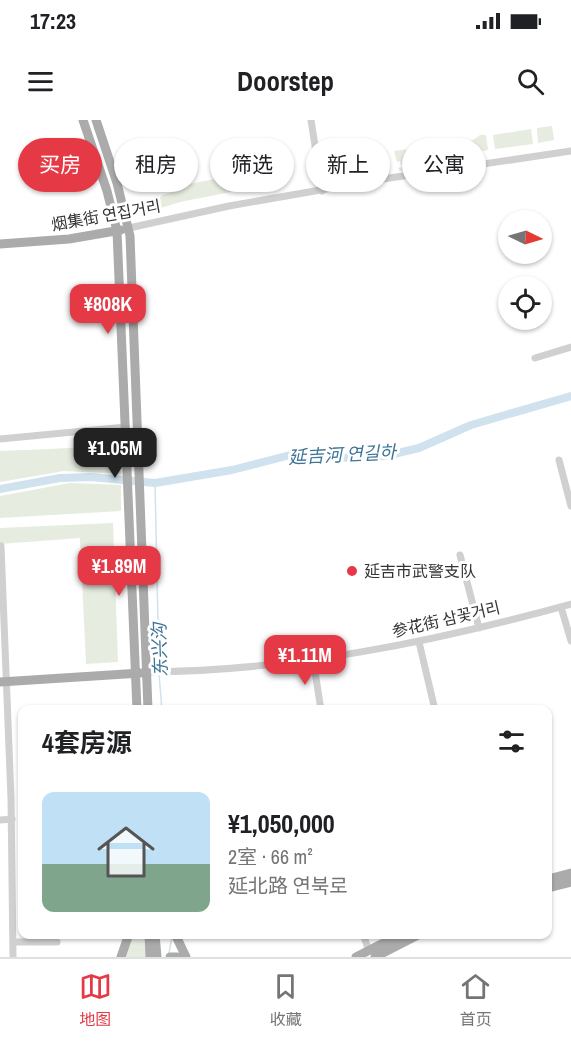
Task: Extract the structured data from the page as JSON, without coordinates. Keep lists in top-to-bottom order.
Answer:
{
  "streets": {
    "main road": ["烟集街 연집거리", "参花街 삼꽃거리"]
  },
  "water": ["延吉河 연길하", "东兴沟"],
  "places": ["延吉市武警支队"],
  "north": "right",
  "page": {
    "status": "17:23",
    "header": "Doorstep",
    "chip": [
      "买房",
      "租房",
      "筛选",
      "新上",
      "公寓"
    ],
    "price": [
      "¥808K",
      "¥1.05M",
      "¥1.89M",
      "¥1.11M"
    ],
    "heading": "4套房源",
    "list": [
      {
        "name": "¥1,050,000",
        "note": "2室 · 66 m² · 延北路 연북로"
      }
    ],
    "tabs": ["地图", "收藏", "首页"]
  }
}
